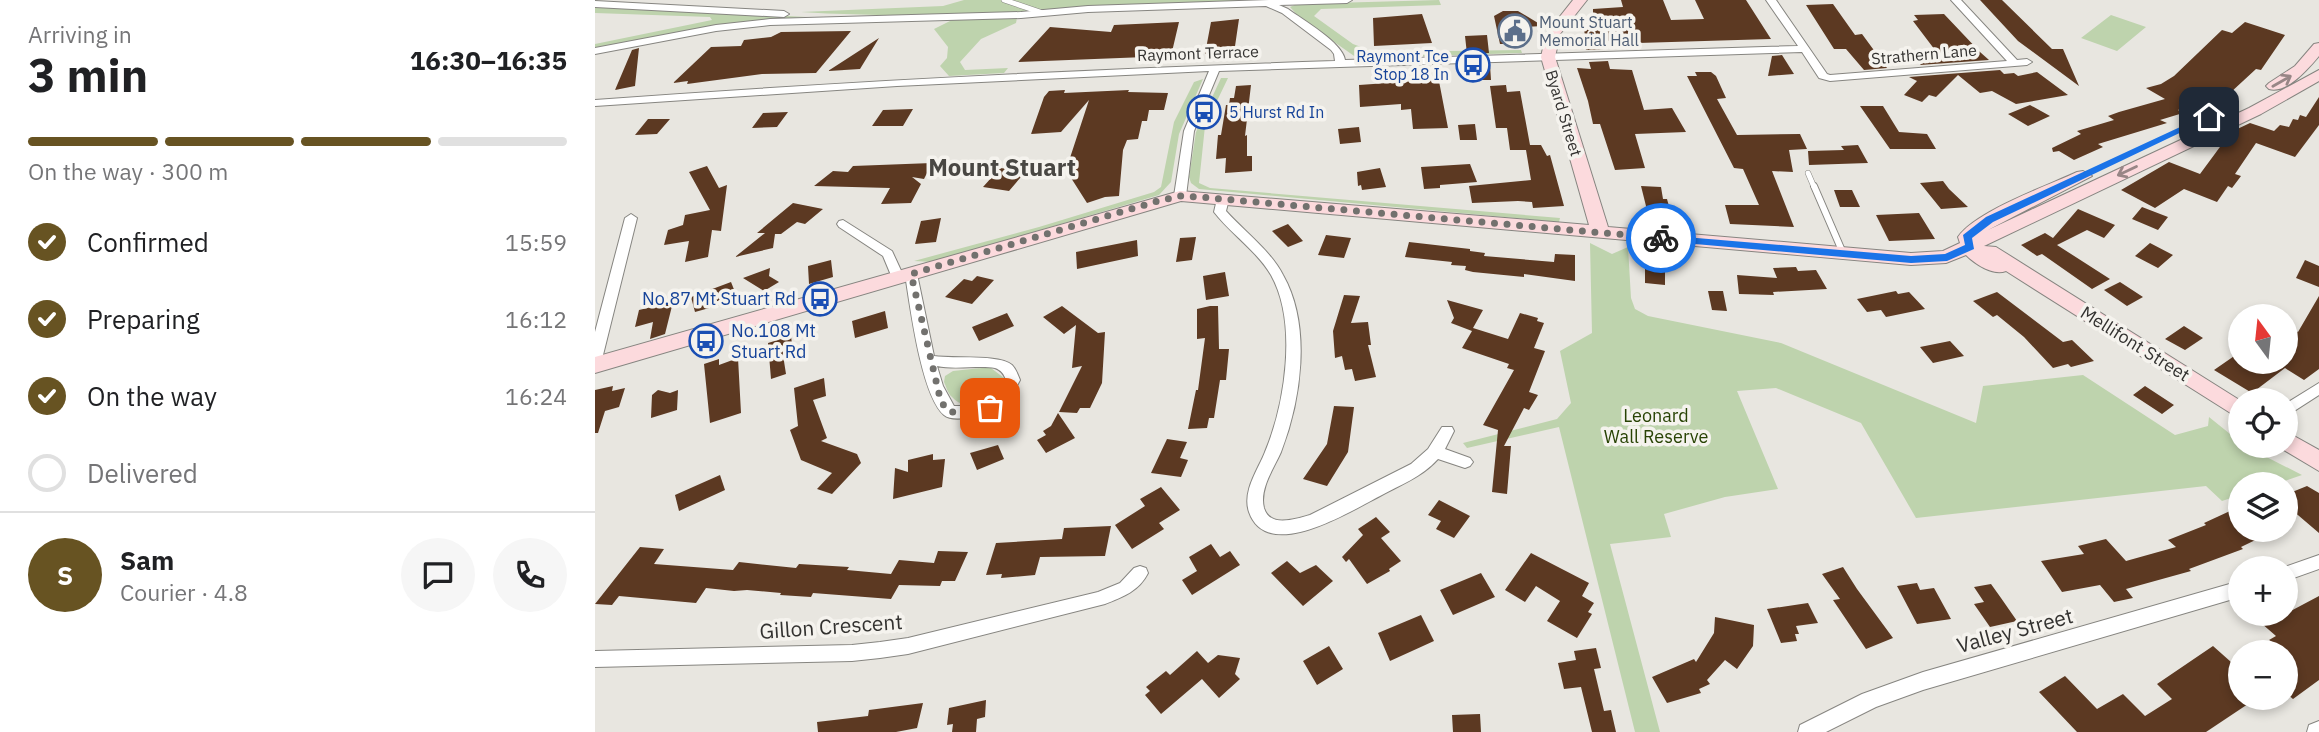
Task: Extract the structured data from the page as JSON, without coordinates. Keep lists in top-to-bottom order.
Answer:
{
  "streets": {
    "street": [
      "Raymont Terrace",
      "Strathern Lane",
      "Byard Street",
      "Mellifont Street",
      "Gillon Crescent",
      "Valley Street"
    ]
  },
  "crossings": [
    ["Raymont Terrace", "Strathern Lane"],
    ["Raymont Terrace", "Byard Street"],
    ["Byard Street", "Mellifont Street"]
  ],
  "districts": ["Mount Stuart"],
  "parks": ["Leonard Wall Reserve"],
  "places": {
    "public building": ["Mount Stuart Memorial Hall"],
    "bus stop": [
      "Raymont Tce Stop 18 In",
      "5 Hurst Rd In",
      "No.87 Mt Stuart Rd",
      "No.108 Mt Stuart Rd"
    ]
  },
  "north": "top",
  "page": {
    "heading": ["3 min", "Arriving in", "16:30–16:35"],
    "panel": ["Sam", "Courier · 4.8"],
    "bar": "On the way · 300 m",
    "list": [
      ["Confirmed", "15:59"],
      ["Preparing", "16:12"],
      ["On the way", "16:24"],
      "Delivered"
    ],
    "map_buttons": ["+", "−"],
    "round": "S"
  }
}
